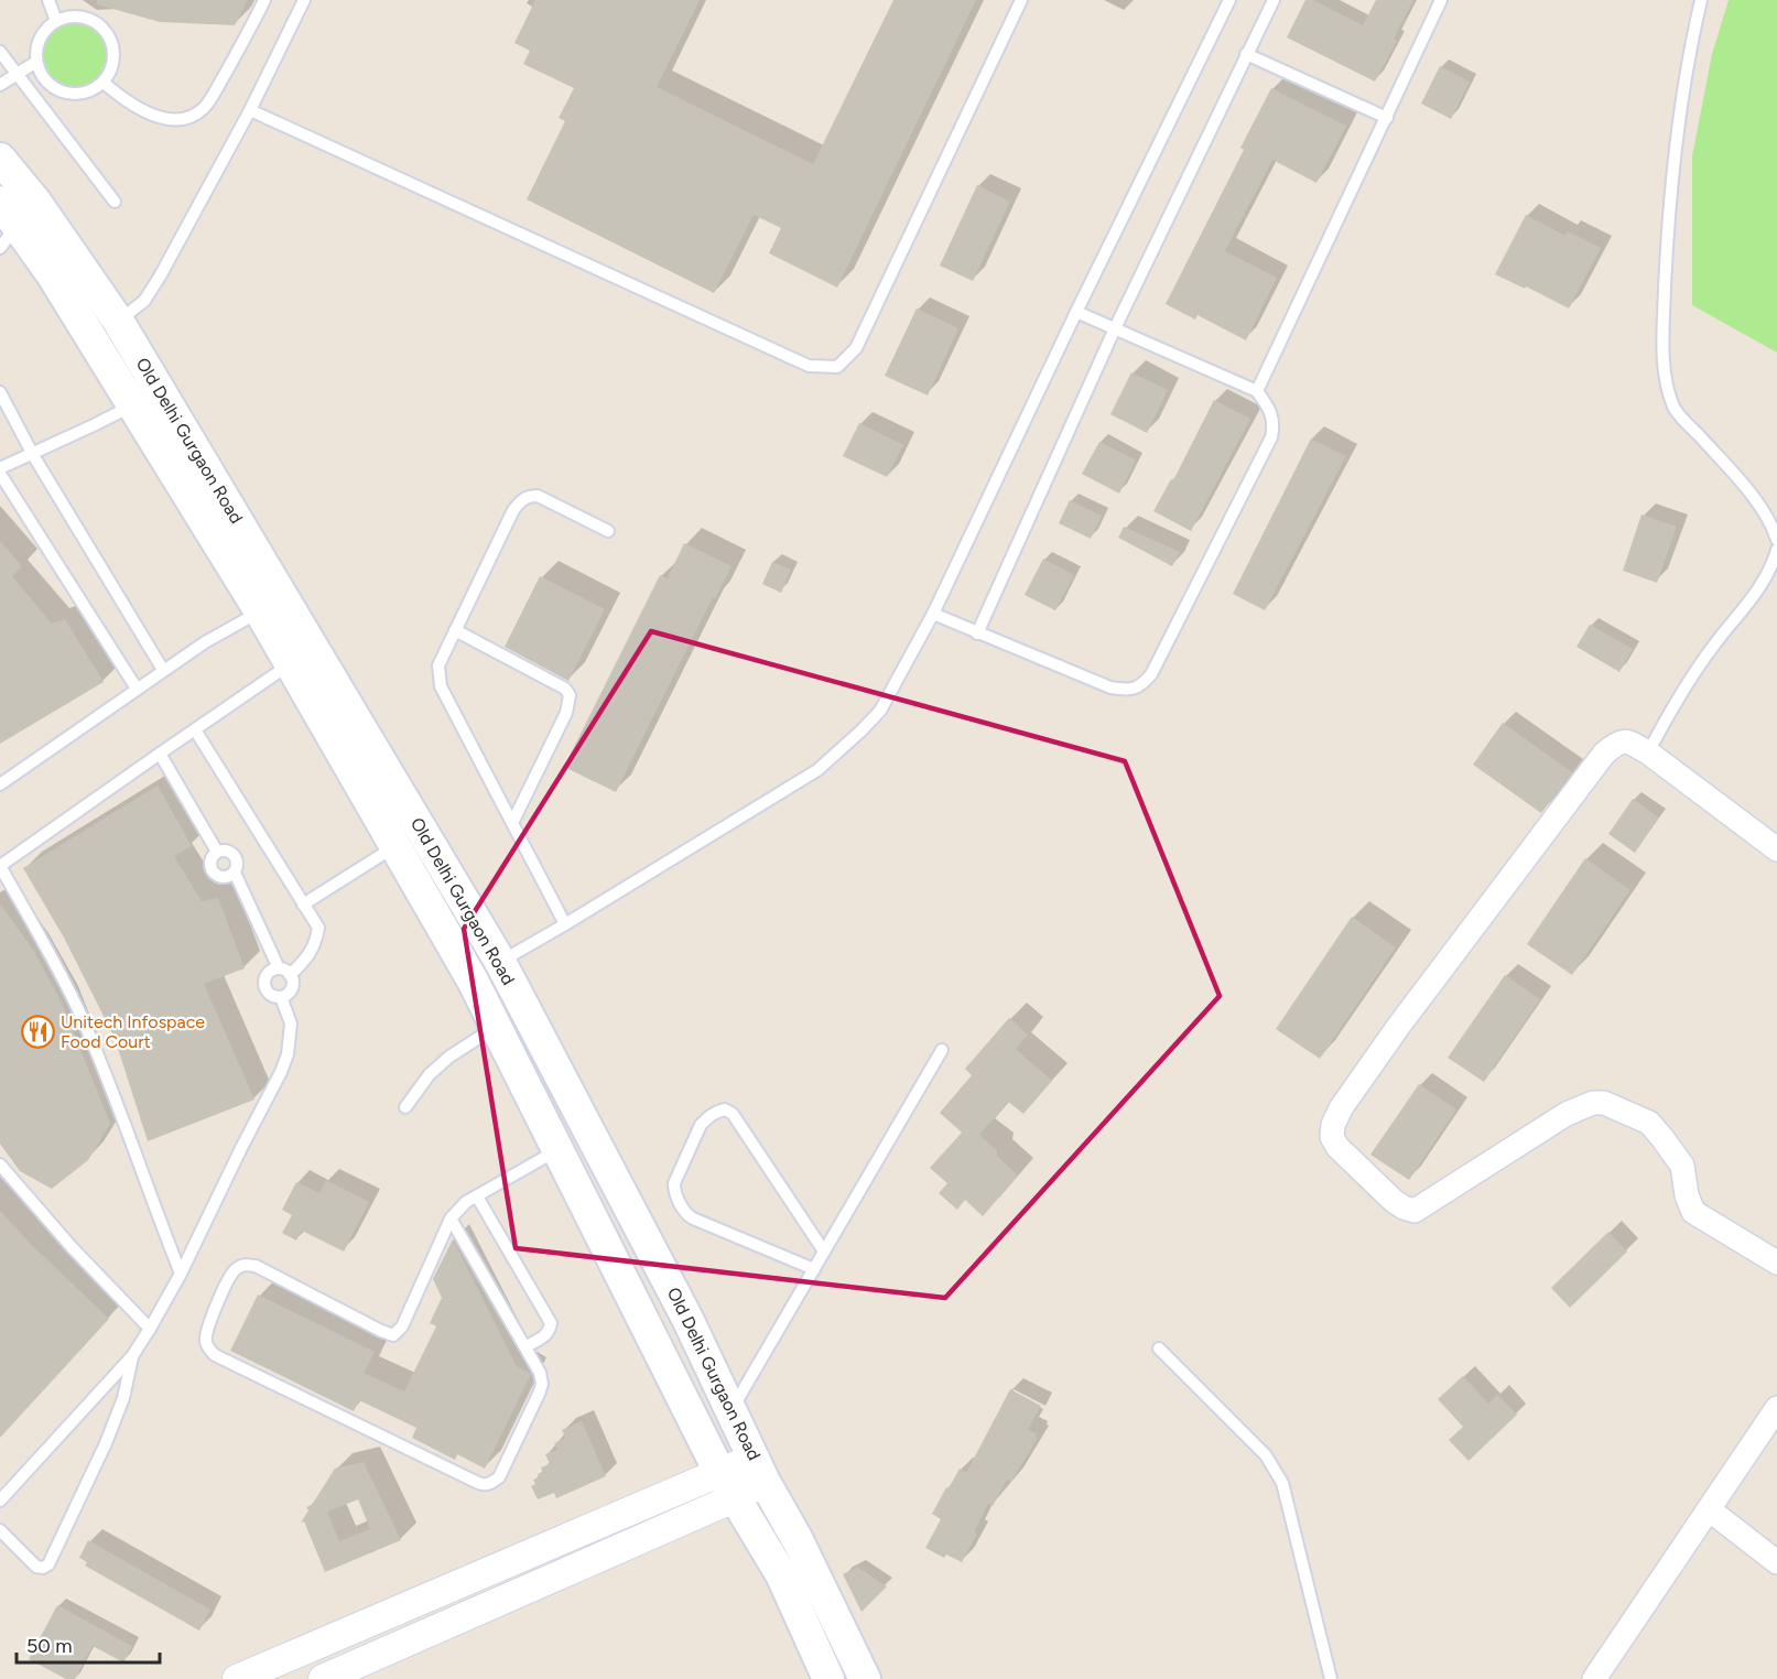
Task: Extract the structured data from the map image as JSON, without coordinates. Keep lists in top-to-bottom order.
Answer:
{
  "streets": {
    "main road": ["Old Delhi Gurgaon Road"]
  },
  "places": {
    "restaurant": ["Unitech Infospace Food Court"]
  },
  "scale_bar": "50 m"
}
